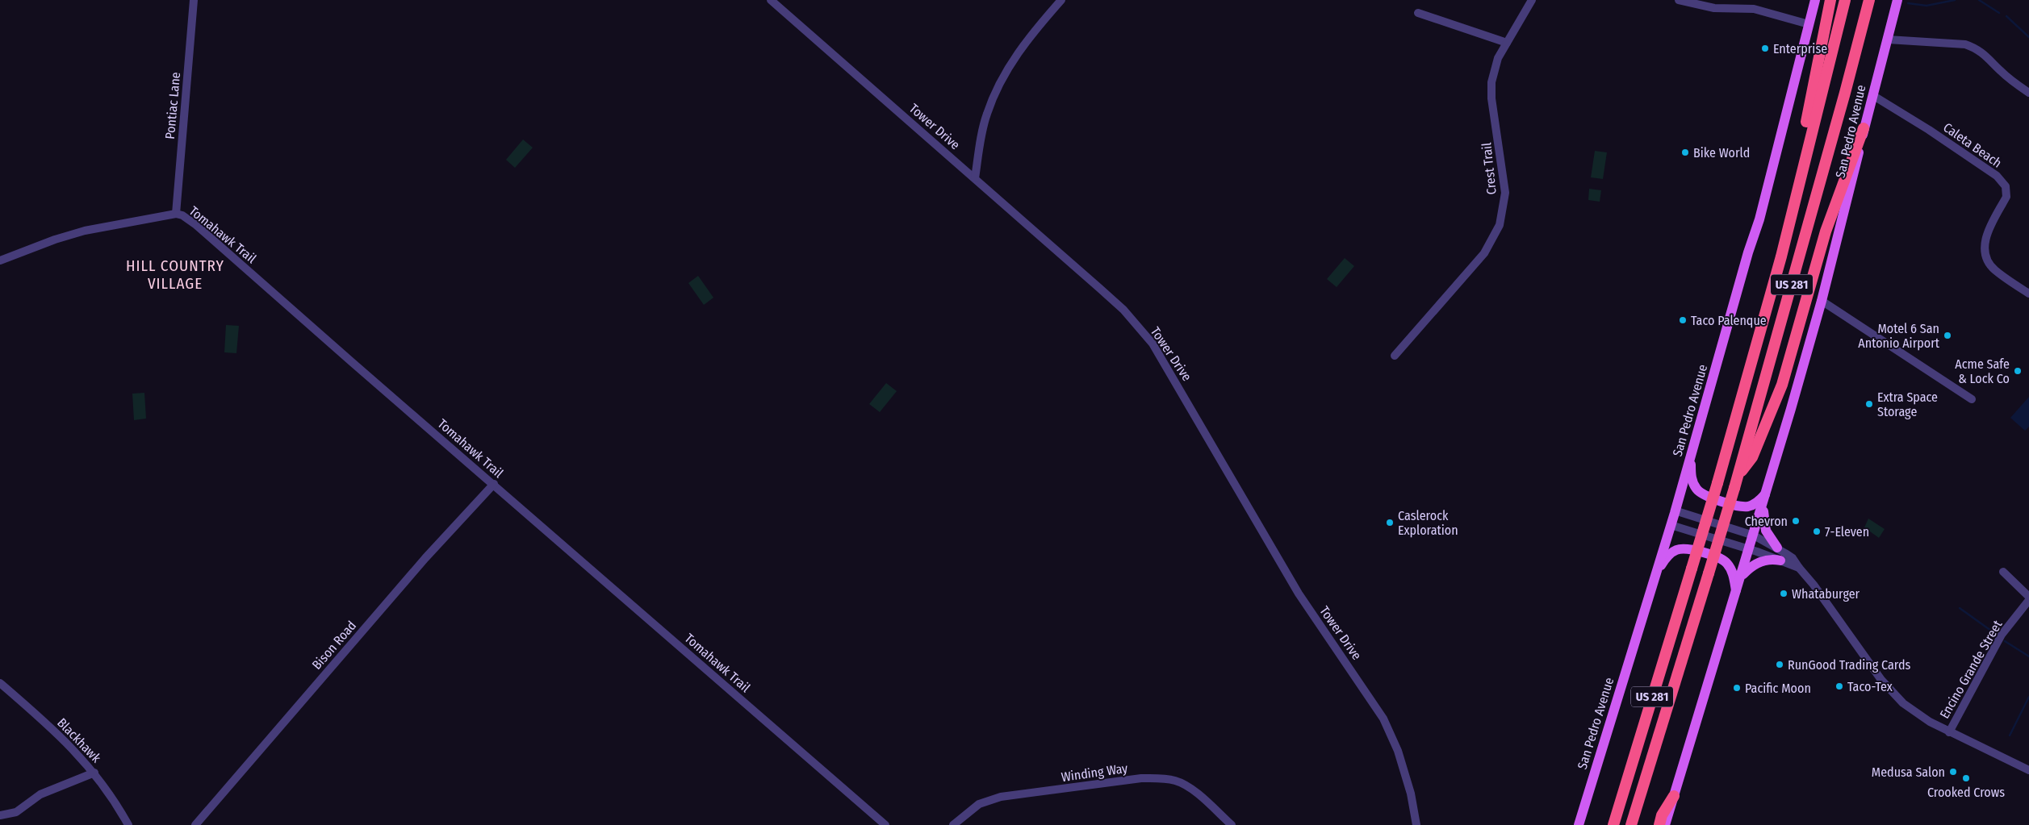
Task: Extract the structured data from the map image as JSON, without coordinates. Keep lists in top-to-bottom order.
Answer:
{
  "streets": {
    "highway": ["US 281"],
    "main road": ["San Pedro Avenue"],
    "street": [
      "Pontiac Lane",
      "Tower Drive",
      "Caleta Beach",
      "Crest Trail",
      "Tomahawk Trail",
      "Bison Road",
      "Encino Grande Street",
      "Blackhawk",
      "Winding Way"
    ]
  },
  "crossings": [
    ["Pontiac Lane", "Tomahawk Trail"],
    ["San Pedro Avenue", "Caleta Beach"],
    ["Tomahawk Trail", "Bison Road"]
  ],
  "districts": ["HILL COUNTRY VILLAGE"],
  "places": [
    "Enterprise",
    "Bike World",
    "Taco Palenque",
    "Motel 6 San Antonio Airport",
    "Acme Safe & Lock Co",
    "Extra Space Storage",
    "Chevron",
    "Caslerock Exploration",
    "7-Eleven",
    "Whataburger",
    "RunGood Trading Cards",
    "Taco-Tex",
    "Pacific Moon",
    "Medusa Salon",
    "Crooked Crows"
  ]
}
